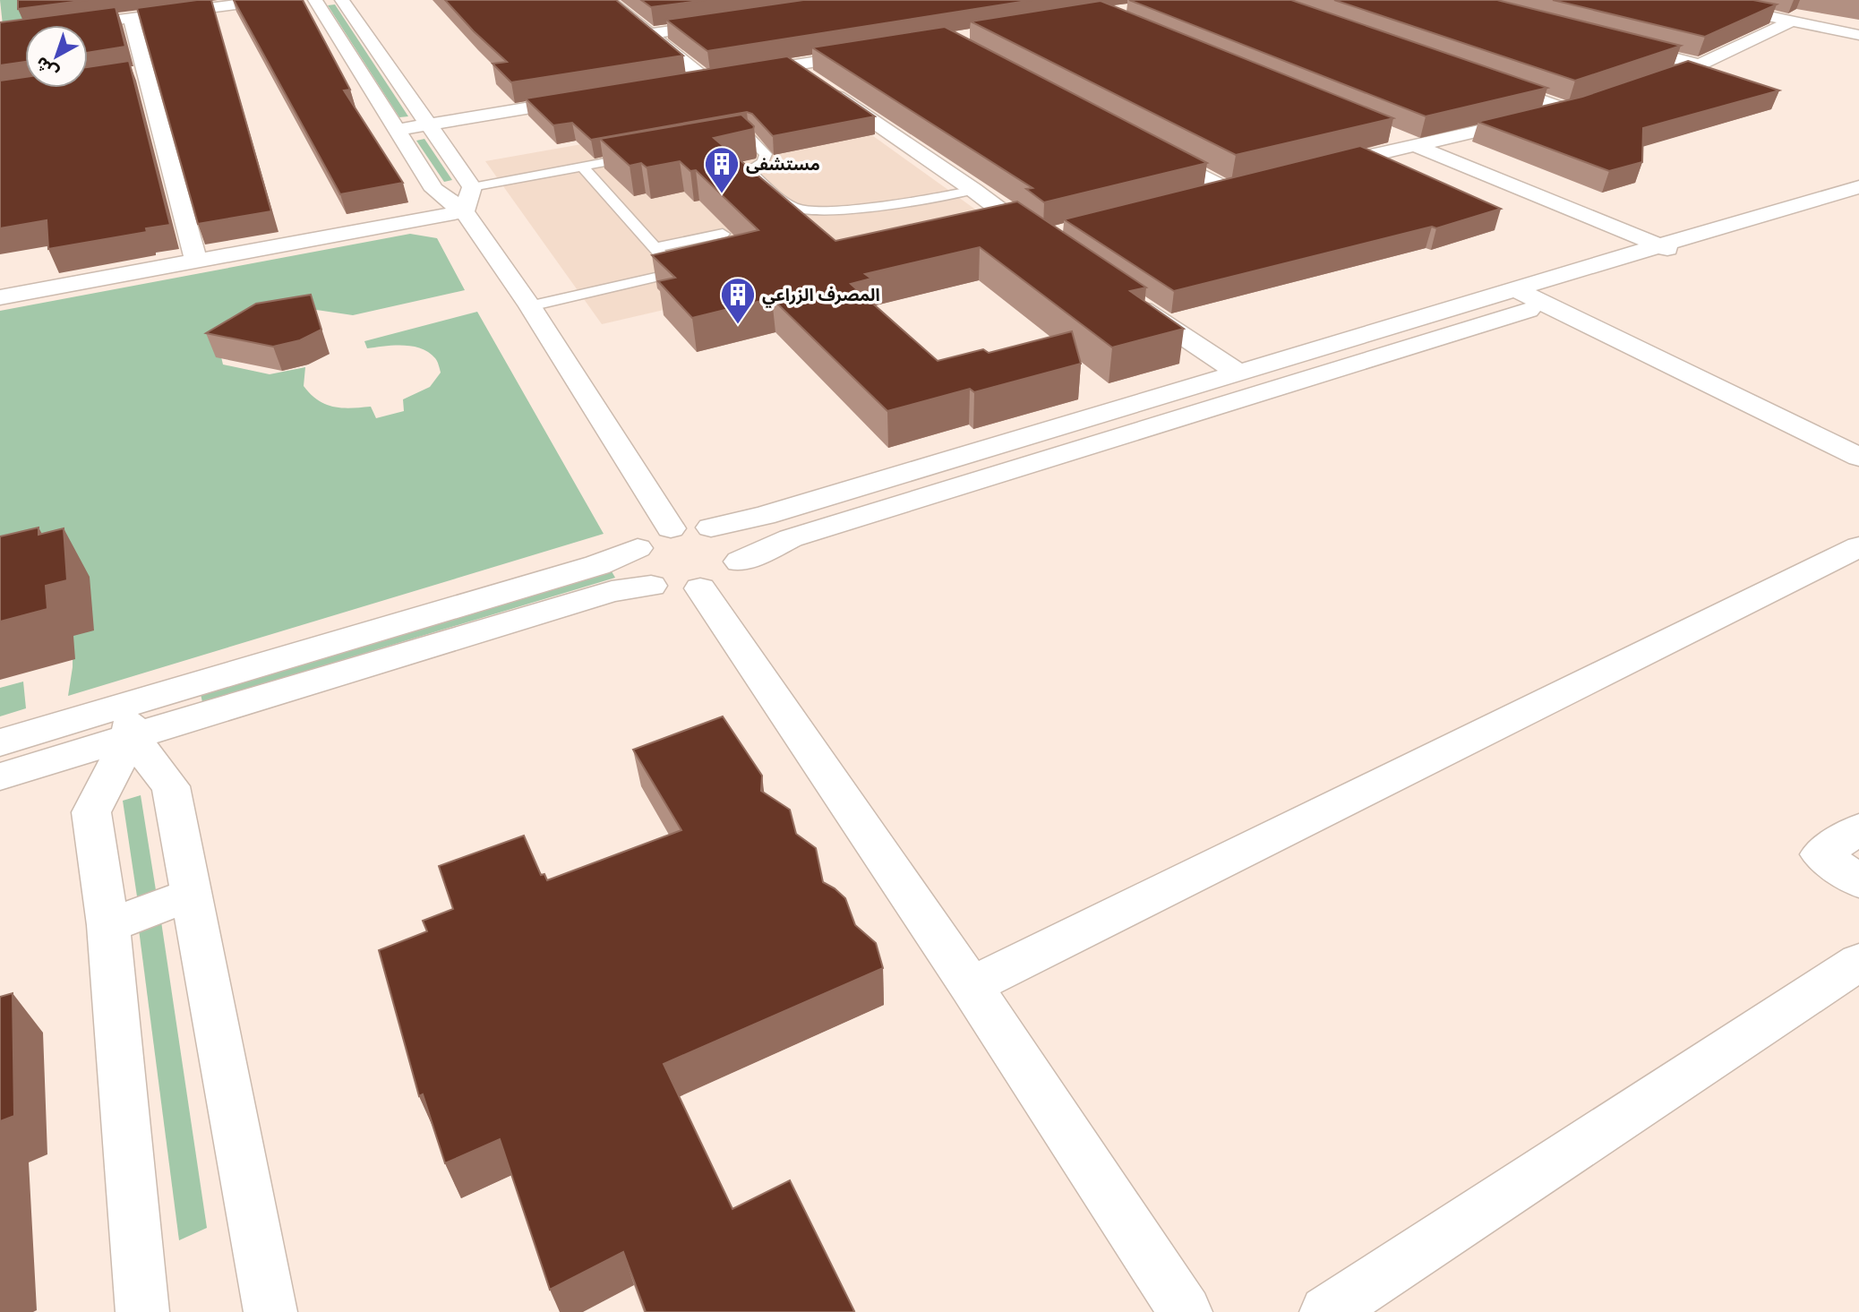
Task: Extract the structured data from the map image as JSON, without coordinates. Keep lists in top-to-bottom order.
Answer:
{
  "places": {
    "building": ["مستشفى", "المصرف الزراعي"]
  },
  "north": "bottom left"
}
